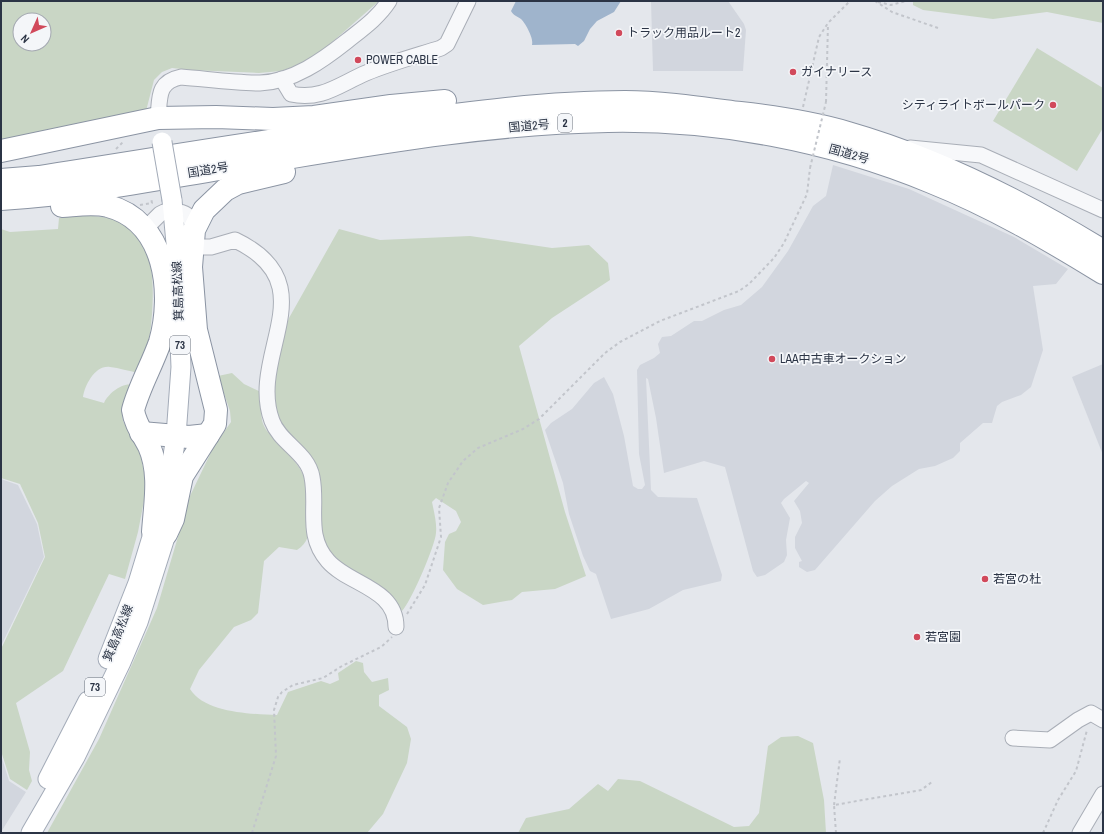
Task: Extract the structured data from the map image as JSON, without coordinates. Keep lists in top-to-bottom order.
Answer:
{
  "streets": {
    "highway": ["2", "国道2号"],
    "main road": ["箕島高松線", "73"]
  },
  "places": [
    "トラック用品ルート2",
    "POWER CABLE",
    "ガイナリース",
    "シティライトボールパーク",
    "LAA中古車オークション",
    "若宮の杜",
    "若宮園"
  ],
  "north": "bottom left"
}
